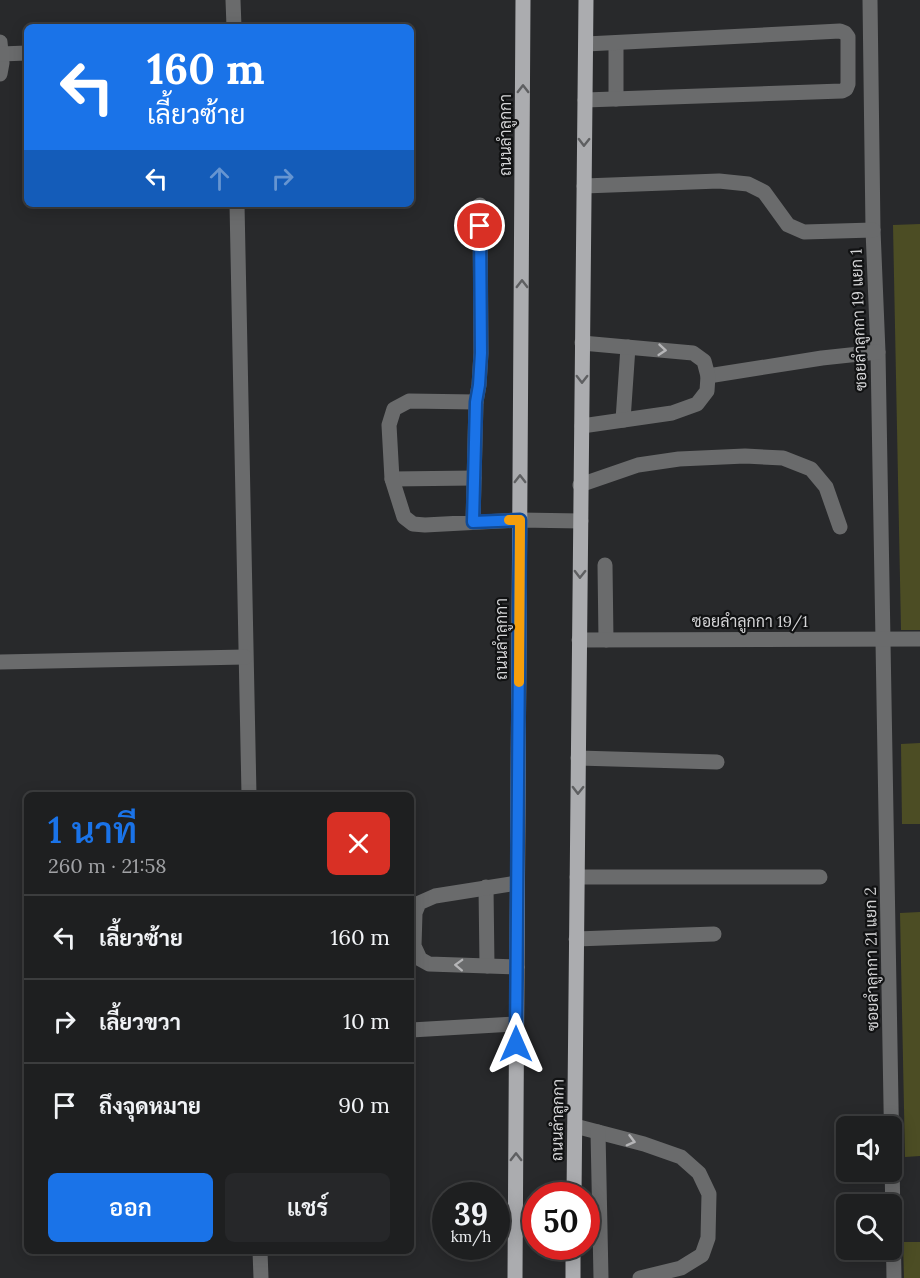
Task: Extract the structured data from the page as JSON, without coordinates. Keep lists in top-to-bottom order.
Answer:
{
  "streets": {
    "main road": ["ถนนลำลูกกา"],
    "street": ["ซอยลำลูกกา 19 แยก 1", "ซอยลำลูกกา 19/1", "ซอยลำลูกกา 21 แยก 2"]
  },
  "crossings": [
    ["ถนนลำลูกกา", "ซอยลำลูกกา 19/1"],
    ["ซอยลำลูกกา 19 แยก 1", "ซอยลำลูกกา 19/1"],
    ["ซอยลำลูกกา 19 แยก 1", "ซอยลำลูกกา 21 แยก 2"],
    ["ซอยลำลูกกา 19/1", "ซอยลำลูกกา 21 แยก 2"]
  ],
  "page": {
    "turn": ["160 m", "เลี้ยวซ้าย"],
    "heading": ["1 นาที", "260 m · 21:58"],
    "list": [
      {
        "name": "เลี้ยวซ้าย",
        "value": "160 m"
      },
      {
        "name": "เลี้ยวขวา",
        "value": "10 m"
      },
      {
        "name": "ถึงจุดหมาย",
        "value": "90 m"
      }
    ],
    "buttons": ["ออก", "แชร์"],
    "speed": "39 km/h",
    "limit": "50"
  }
}
